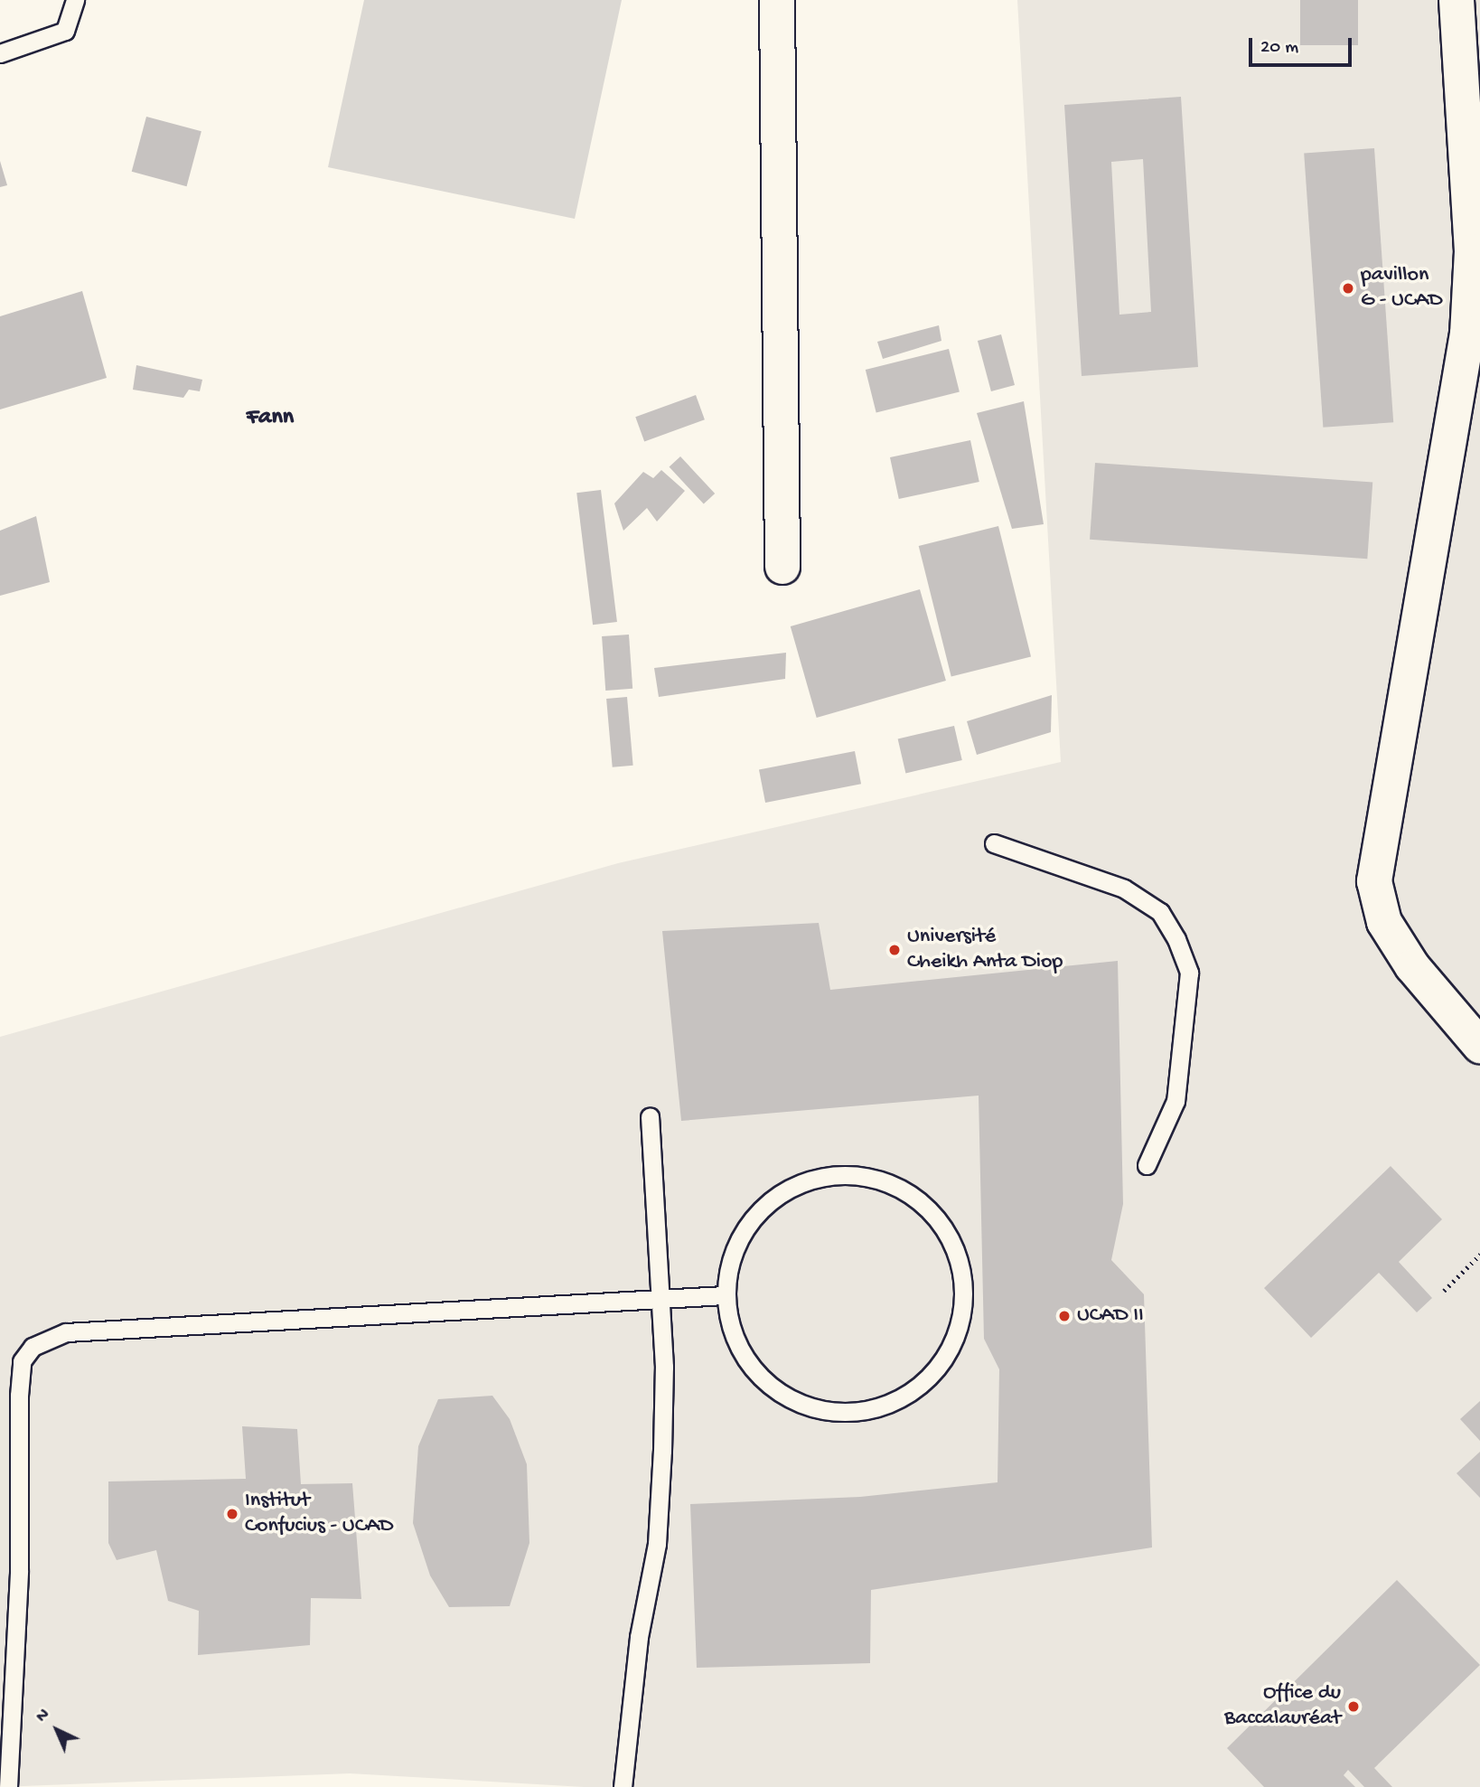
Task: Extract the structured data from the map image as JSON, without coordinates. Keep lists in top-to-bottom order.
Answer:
{
  "districts": ["Fann"],
  "places": [
    "pavillon G - UCAD",
    "Université Cheikh Anta Diop",
    "UCAD II",
    "Institut Confucius - UCAD",
    "Office du Baccalauréat"
  ],
  "scale_bar": "20 m",
  "north": "top left"
}
